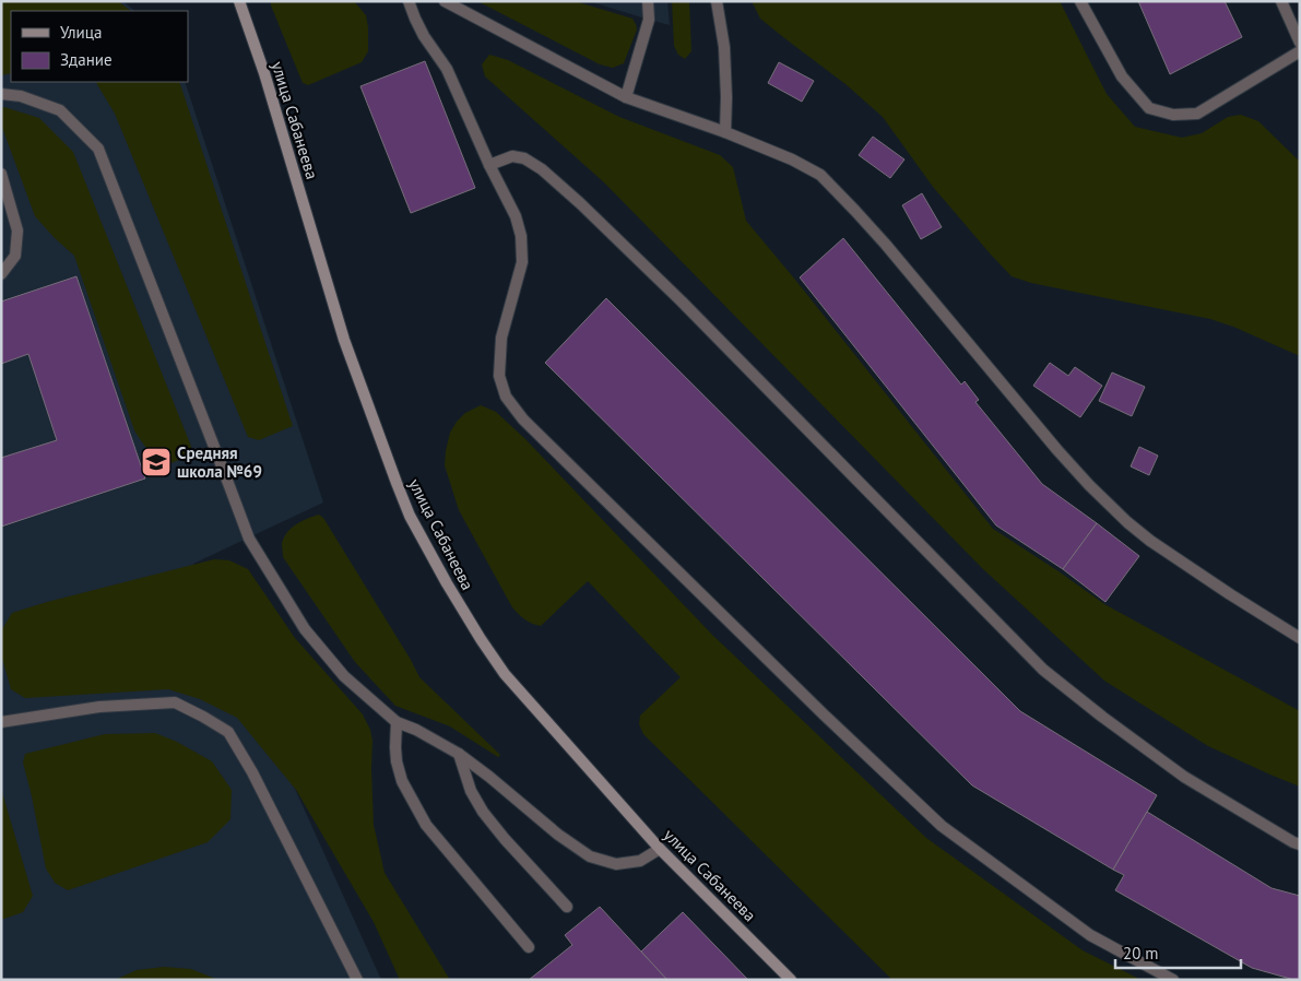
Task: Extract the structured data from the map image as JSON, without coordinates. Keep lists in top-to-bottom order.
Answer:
{
  "streets": {
    "street": ["улица Сабанеева"]
  },
  "places": {
    "school or university": ["Средняя школа №69"]
  },
  "legend": ["Улица", "Здание"],
  "scale_bar": "20 m"
}
